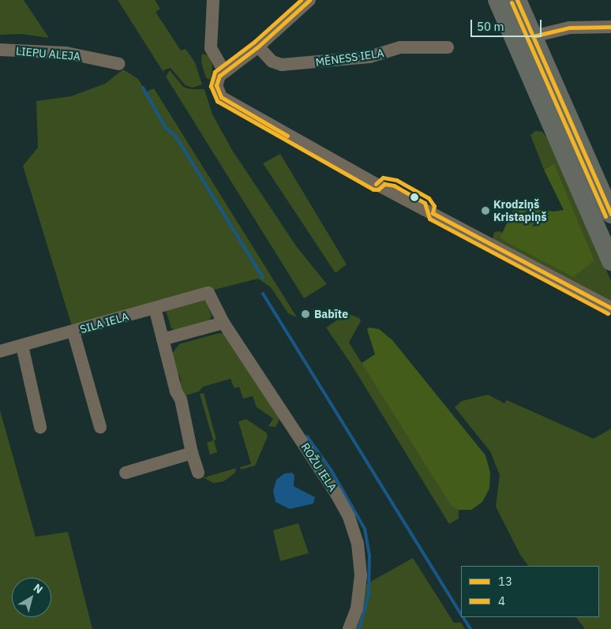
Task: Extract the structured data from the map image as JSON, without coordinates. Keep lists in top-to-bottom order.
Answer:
{
  "streets": {
    "street": [
      "LIEPU ALEJA",
      "MĒNESS IELA",
      "SILA IELA",
      "ROŽU IELA"
    ]
  },
  "crossings": [
    ["SILA IELA", "ROŽU IELA"]
  ],
  "places": ["Krodziņš Kristapiņš", "Babīte"],
  "lines": ["transit line 13", "transit line 4"],
  "legend": ["13", "4"],
  "scale_bar": "50 m",
  "north": "top right"
}
